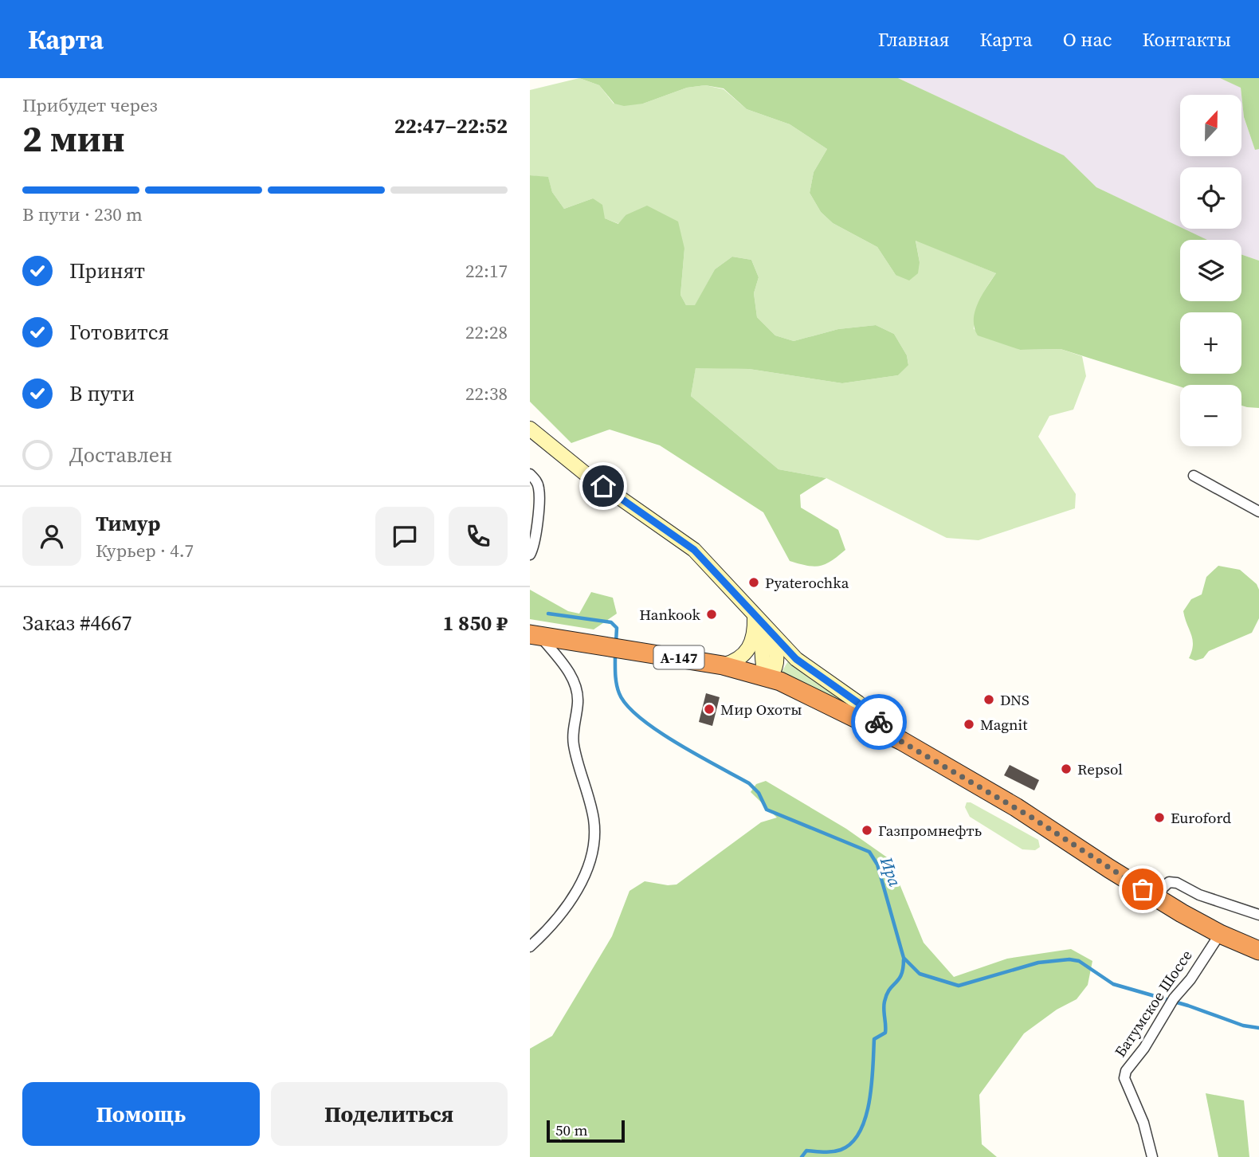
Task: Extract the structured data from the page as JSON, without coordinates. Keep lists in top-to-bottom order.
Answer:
{
  "streets": {
    "highway": ["А-147"],
    "street": ["Батумское Шоссе"]
  },
  "crossings": [
    ["А-147", "Батумское Шоссе"]
  ],
  "water": ["Ира"],
  "places": [
    "Pyaterochka",
    "Hankook",
    "DNS",
    "Мир Охоты",
    "Magnit",
    "Repsol",
    "Euroford",
    "Газпромнефть"
  ],
  "scale_bar": "50 m",
  "north": "top",
  "page": {
    "header": "Карта",
    "nav": [
      "Главная",
      "Карта",
      "О нас",
      "Контакты"
    ],
    "heading": ["2 мин", "Прибудет через", "22:47–22:52"],
    "panel": [
      "Тимур",
      "Курьер · 4.7",
      "Заказ #4667",
      "1 850 ₽"
    ],
    "map_buttons": ["+", "−"],
    "bar": "В пути · 230 m",
    "list": [
      ["Принят", "22:17"],
      ["Готовится", "22:28"],
      ["В пути", "22:38"],
      "Доставлен"
    ],
    "buttons": ["Помощь", "Поделиться"],
    "scale": "50 m"
  }
}
